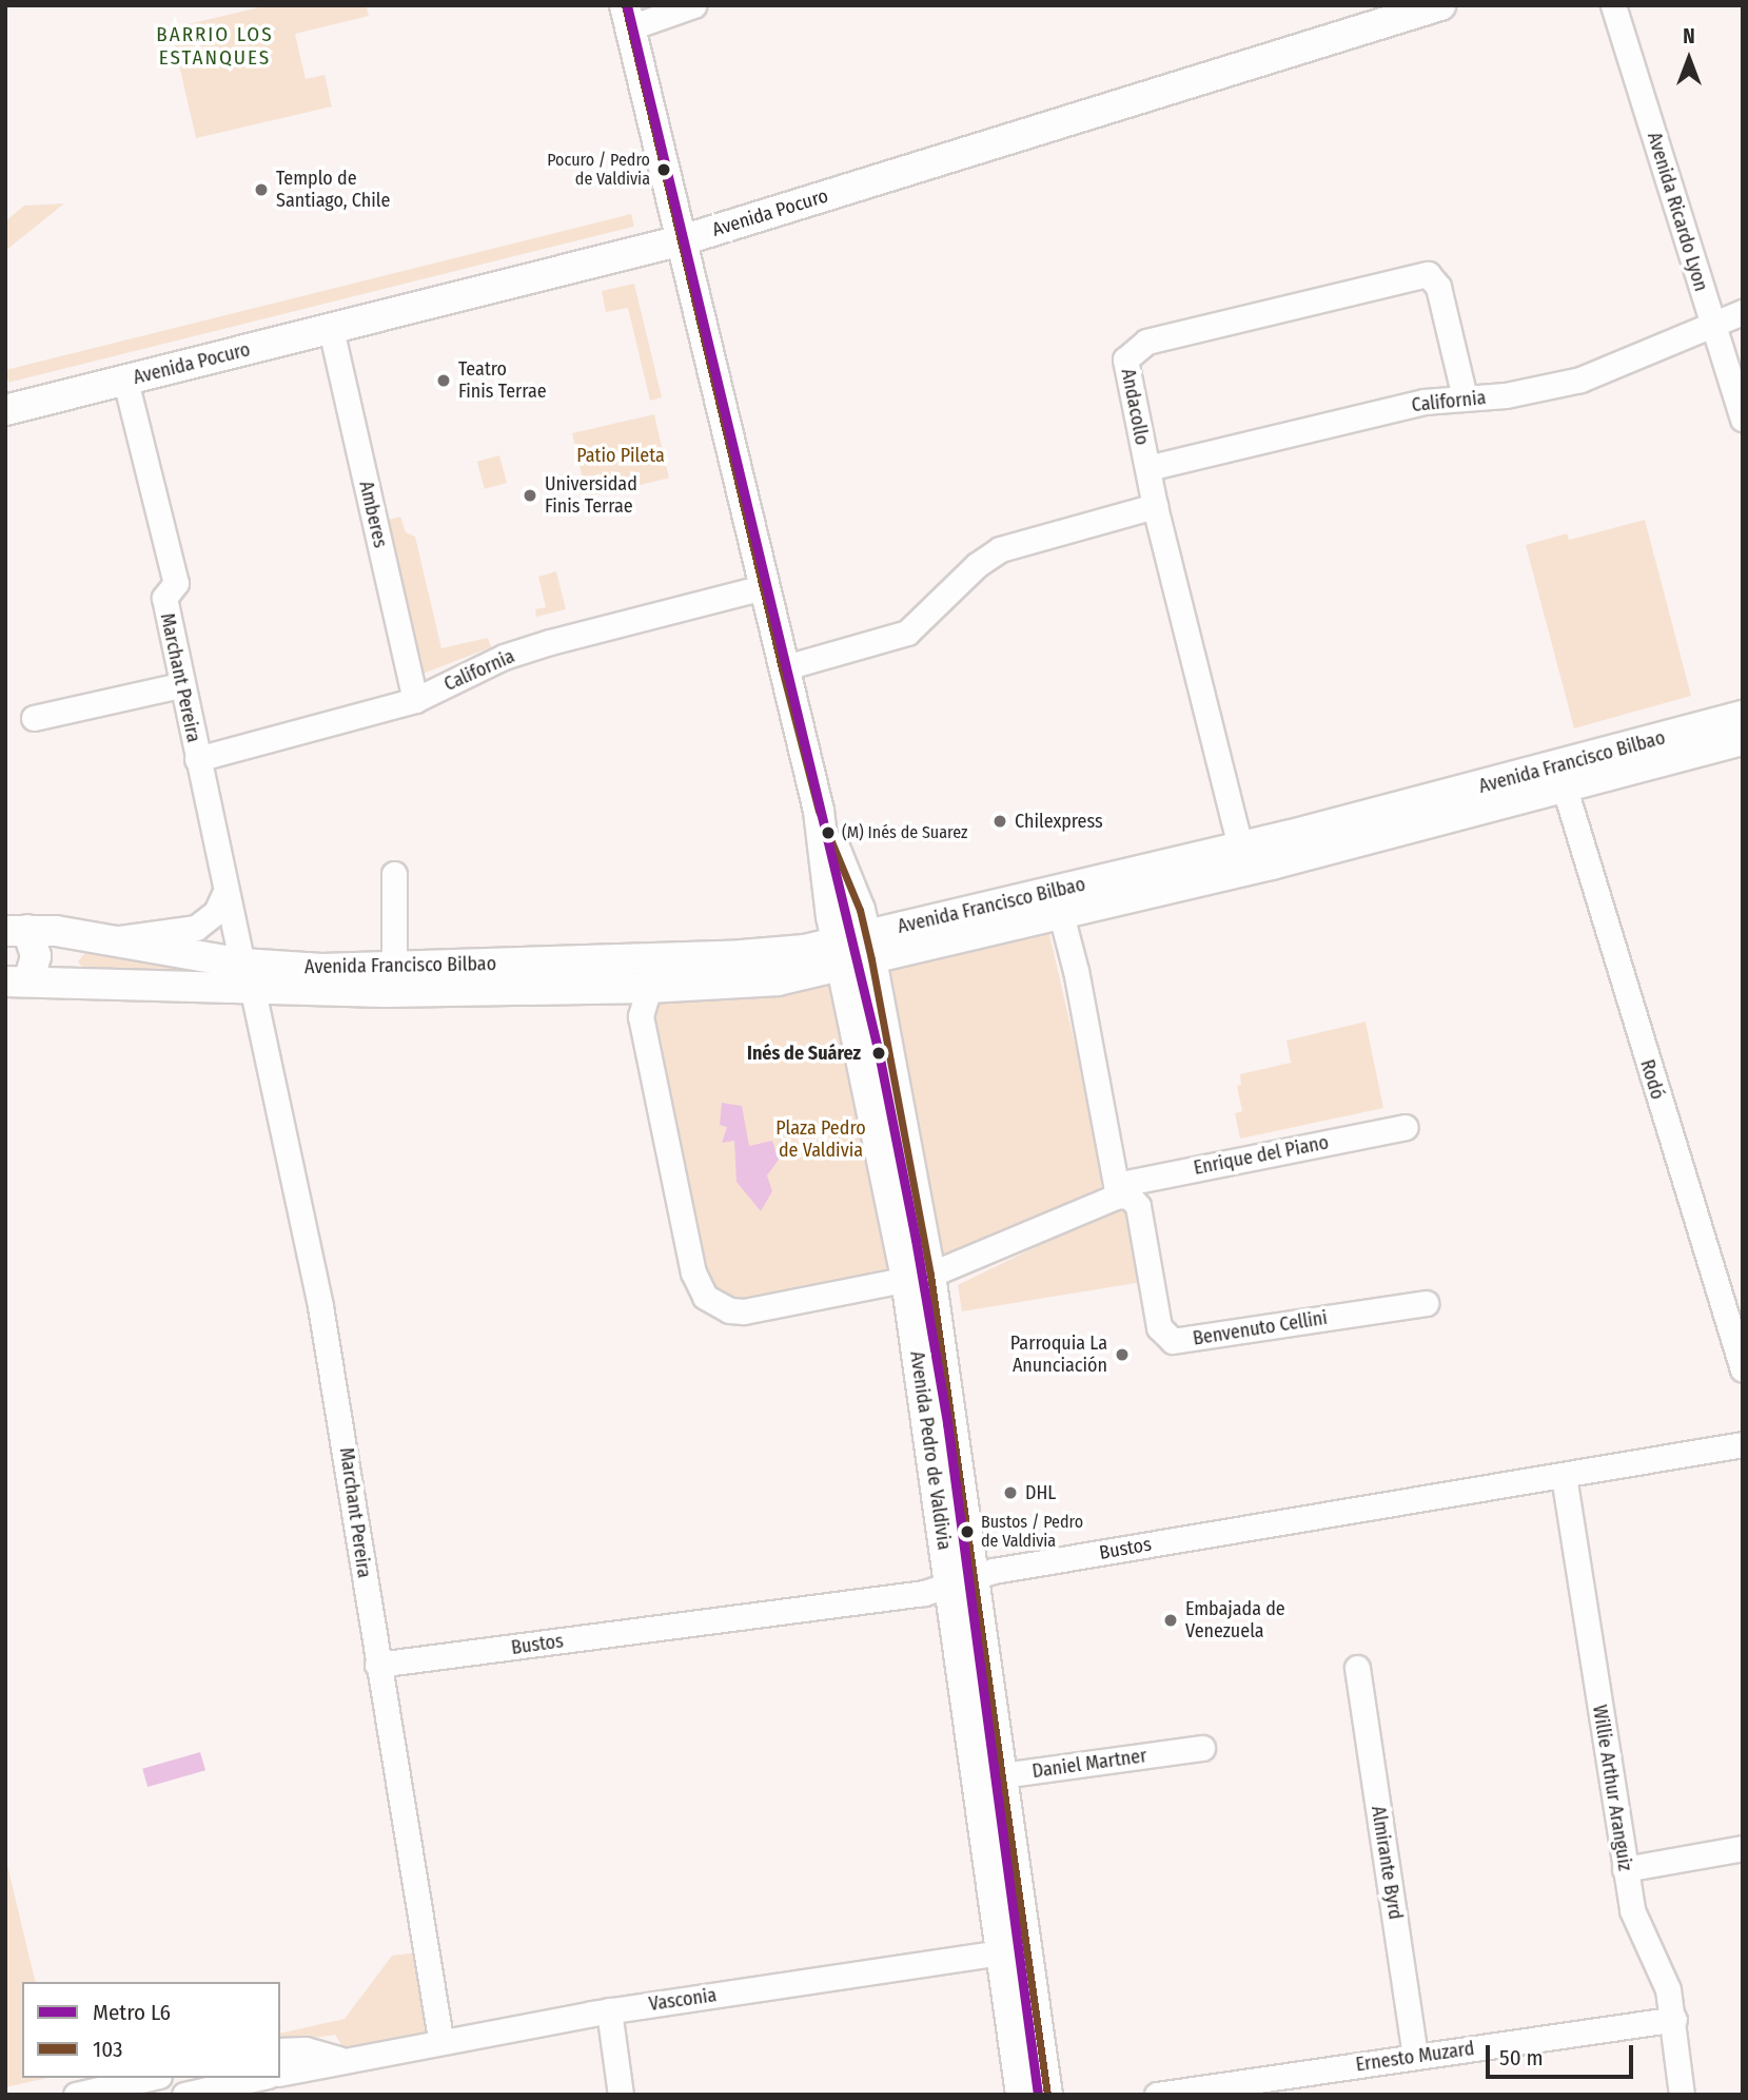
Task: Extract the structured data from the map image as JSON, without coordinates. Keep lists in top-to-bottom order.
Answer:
{
  "streets": {
    "main road": ["Avenida Pocuro", "Avenida Francisco Bilbao", "Avenida Pedro de Valdivia"],
    "street": [
      "Avenida Ricardo Lyon",
      "California",
      "Andacollo",
      "Amberes",
      "Marchant Pereira",
      "Rodó",
      "Enrique del Piano",
      "Benvenuto Cellini",
      "Bustos",
      "Daniel Martner",
      "Willie Arthur Aranguiz",
      "Almirante Byrd",
      "Vasconia",
      "Ernesto Muzard"
    ]
  },
  "crossings": [
    ["Avenida Ricardo Lyon", "California"],
    ["Avenida Pocuro", "Amberes"],
    ["Avenida Pocuro", "Marchant Pereira"],
    ["Avenida Pocuro", "Avenida Pedro de Valdivia"],
    ["California", "Andacollo"],
    ["California", "Amberes"],
    ["California", "Marchant Pereira"],
    ["California", "Avenida Pedro de Valdivia"],
    ["Andacollo", "Avenida Francisco Bilbao"],
    ["Marchant Pereira", "Avenida Francisco Bilbao"],
    ["Marchant Pereira", "Bustos"],
    ["Marchant Pereira", "Vasconia"],
    ["Avenida Francisco Bilbao", "Rodó"],
    ["Avenida Francisco Bilbao", "Avenida Pedro de Valdivia"],
    ["Enrique del Piano", "Benvenuto Cellini"],
    ["Avenida Pedro de Valdivia", "Bustos"],
    ["Avenida Pedro de Valdivia", "Daniel Martner"],
    ["Avenida Pedro de Valdivia", "Vasconia"],
    ["Bustos", "Willie Arthur Aranguiz"],
    ["Willie Arthur Aranguiz", "Ernesto Muzard"],
    ["Almirante Byrd", "Ernesto Muzard"]
  ],
  "districts": ["BARRIO LOS ESTANQUES"],
  "parks": ["Patio Pileta", "Plaza Pedro de Valdivia"],
  "places": [
    "Pocuro / Pedro de Valdivia",
    "Templo de Santiago, Chile",
    "Teatro Finis Terrae",
    "Universidad Finis Terrae",
    "Chilexpress",
    "(M) Inés de Suarez",
    "Inés de Suárez",
    "Parroquia La Anunciación",
    "DHL",
    "Bustos / Pedro de Valdivia",
    "Embajada de Venezuela"
  ],
  "lines": ["metro line L6", "transit line 103"],
  "legend": ["Metro L6", "103"],
  "scale_bar": "50 m",
  "north": "top"
}
